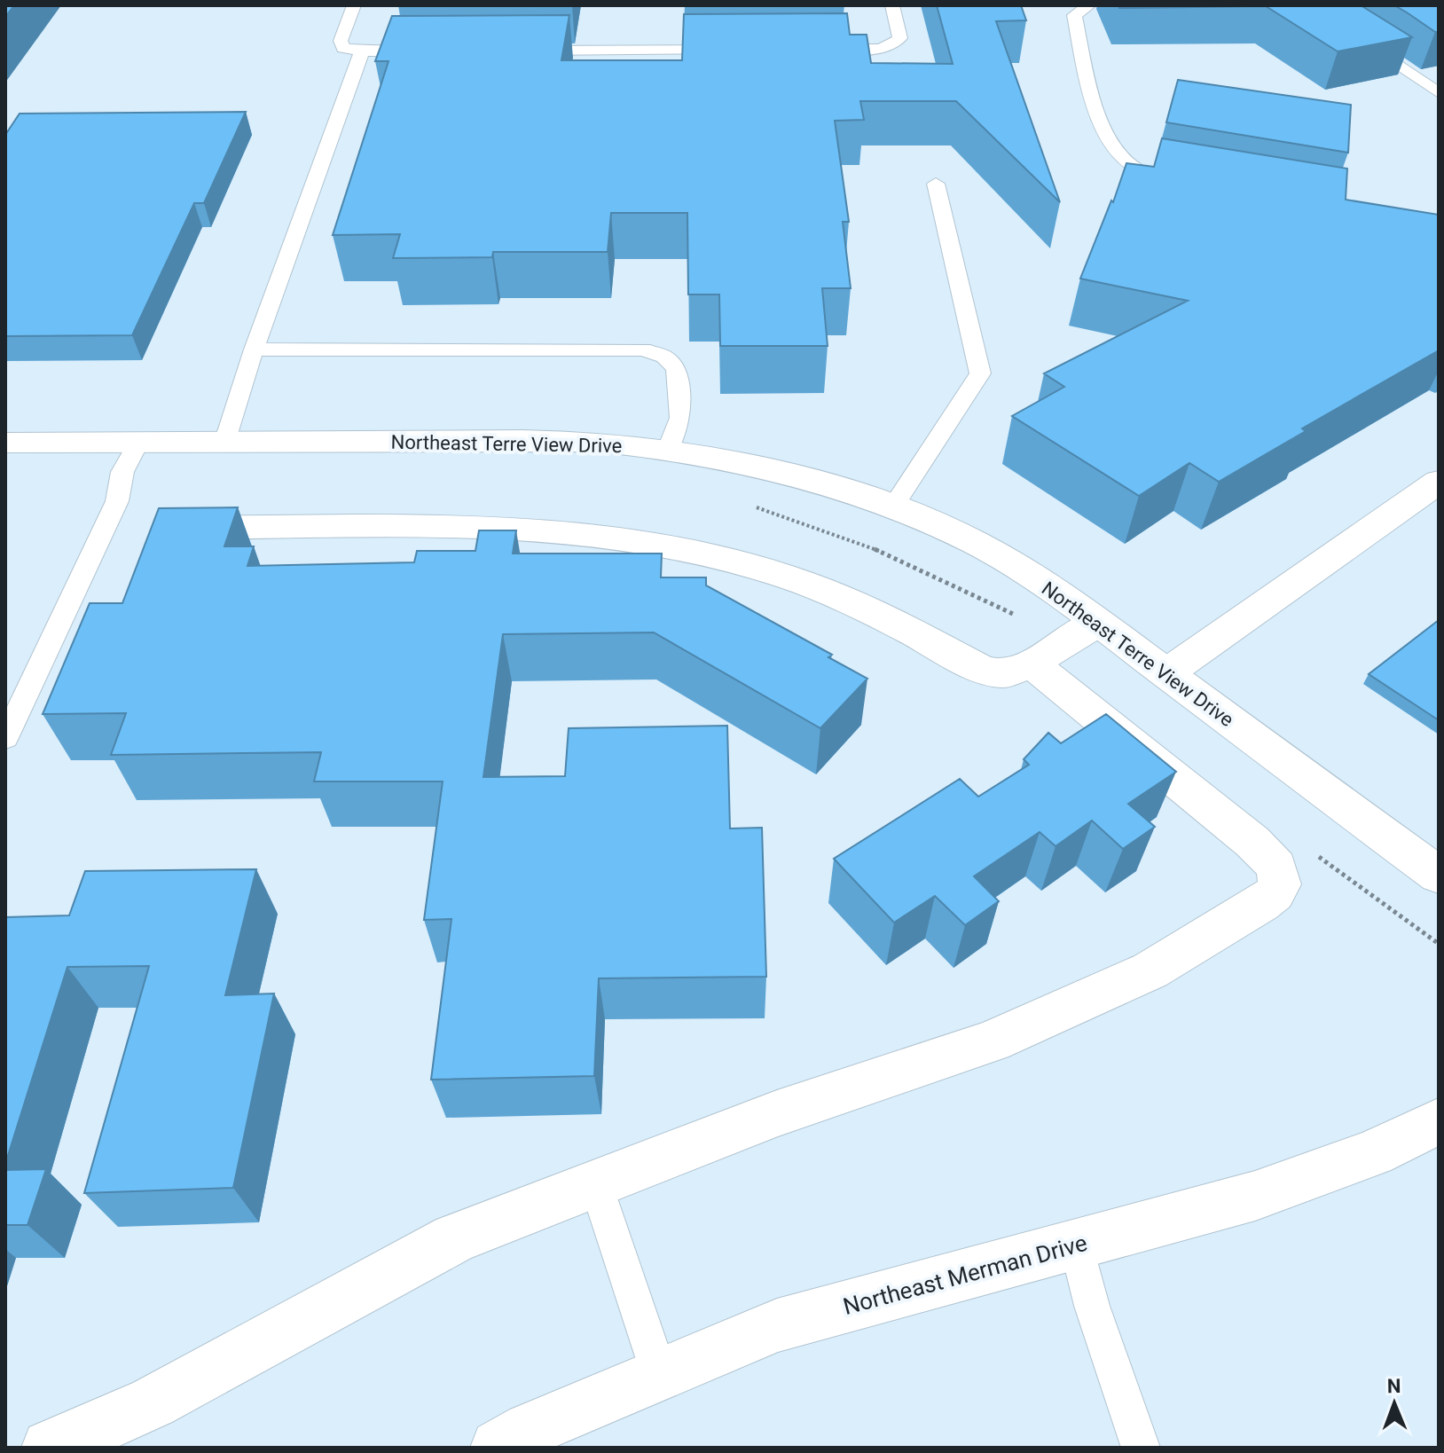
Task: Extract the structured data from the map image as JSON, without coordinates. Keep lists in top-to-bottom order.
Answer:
{
  "streets": {
    "street": ["Northeast Terre View Drive", "Northeast Merman Drive"]
  },
  "north": "top"
}
